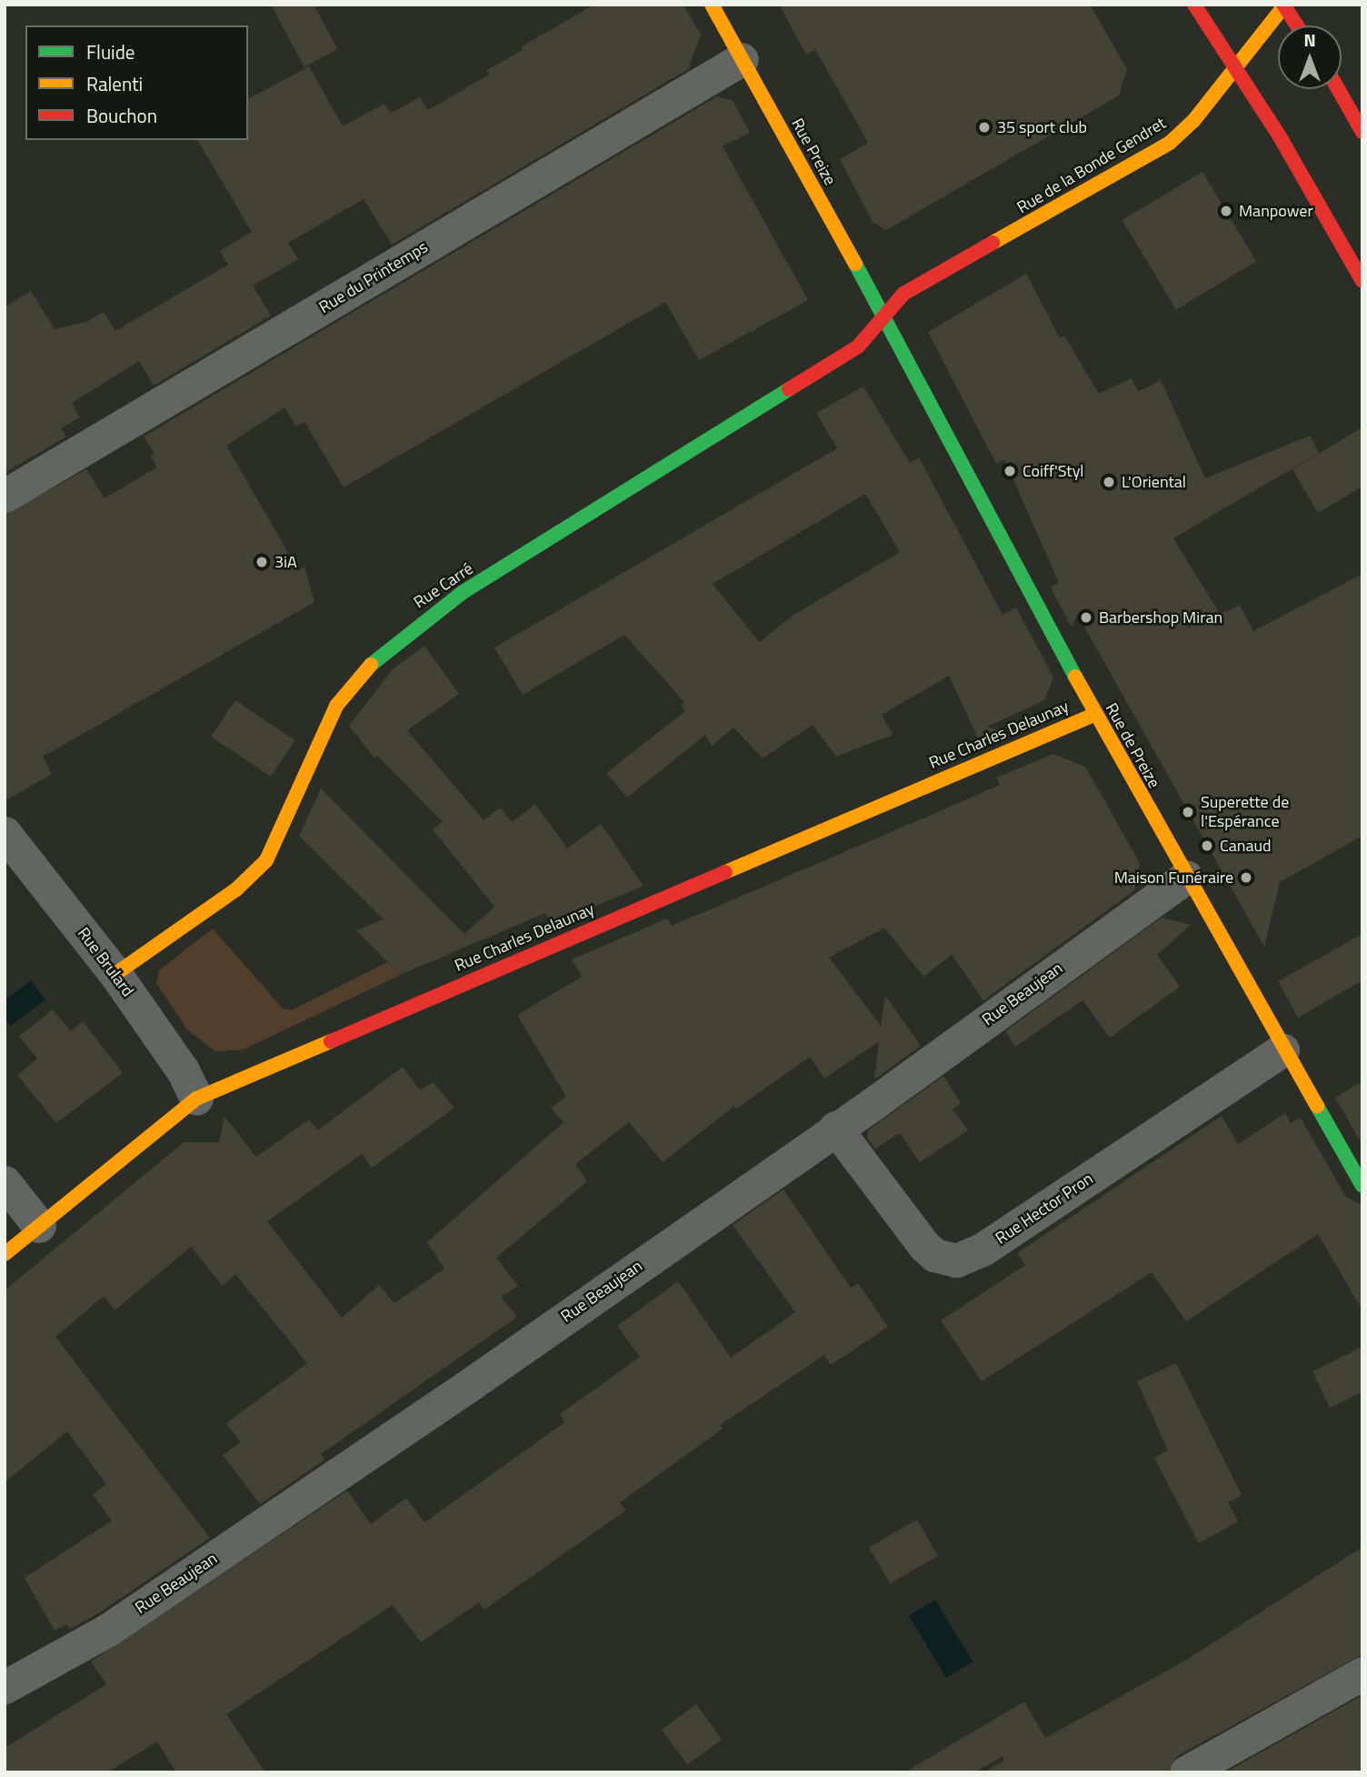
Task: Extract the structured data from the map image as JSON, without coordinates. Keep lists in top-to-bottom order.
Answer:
{
  "streets": {
    "street": [
      "Rue Preize",
      "Rue de la Bonde Gendret",
      "Rue du Printemps",
      "Rue Carré",
      "Rue Charles Delaunay",
      "Rue de Preize",
      "Rue Brulard",
      "Rue Beaujean",
      "Rue Hector Pron"
    ]
  },
  "crossings": [
    ["Rue Preize", "Rue de la Bonde Gendret"],
    ["Rue Preize", "Rue du Printemps"],
    ["Rue Preize", "Rue Carré"],
    ["Rue Preize", "Rue de Preize"],
    ["Rue de la Bonde Gendret", "Rue Carré"],
    ["Rue de la Bonde Gendret", "Rue de Preize"],
    ["Rue Carré", "Rue de Preize"],
    ["Rue Carré", "Rue Brulard"],
    ["Rue Charles Delaunay", "Rue de Preize"],
    ["Rue Charles Delaunay", "Rue Brulard"],
    ["Rue de Preize", "Rue Beaujean"],
    ["Rue de Preize", "Rue Hector Pron"],
    ["Rue Beaujean", "Rue Hector Pron"]
  ],
  "places": [
    "35 sport club",
    "Manpower",
    "Coiff'Styl",
    "L'Oriental",
    "3iA",
    "Barbershop Miran",
    "Superette de l'Espérance",
    "Canaud",
    "Maison Funéraire"
  ],
  "legend": ["Fluide", "Ralenti", "Bouchon"],
  "north": "top"
}
